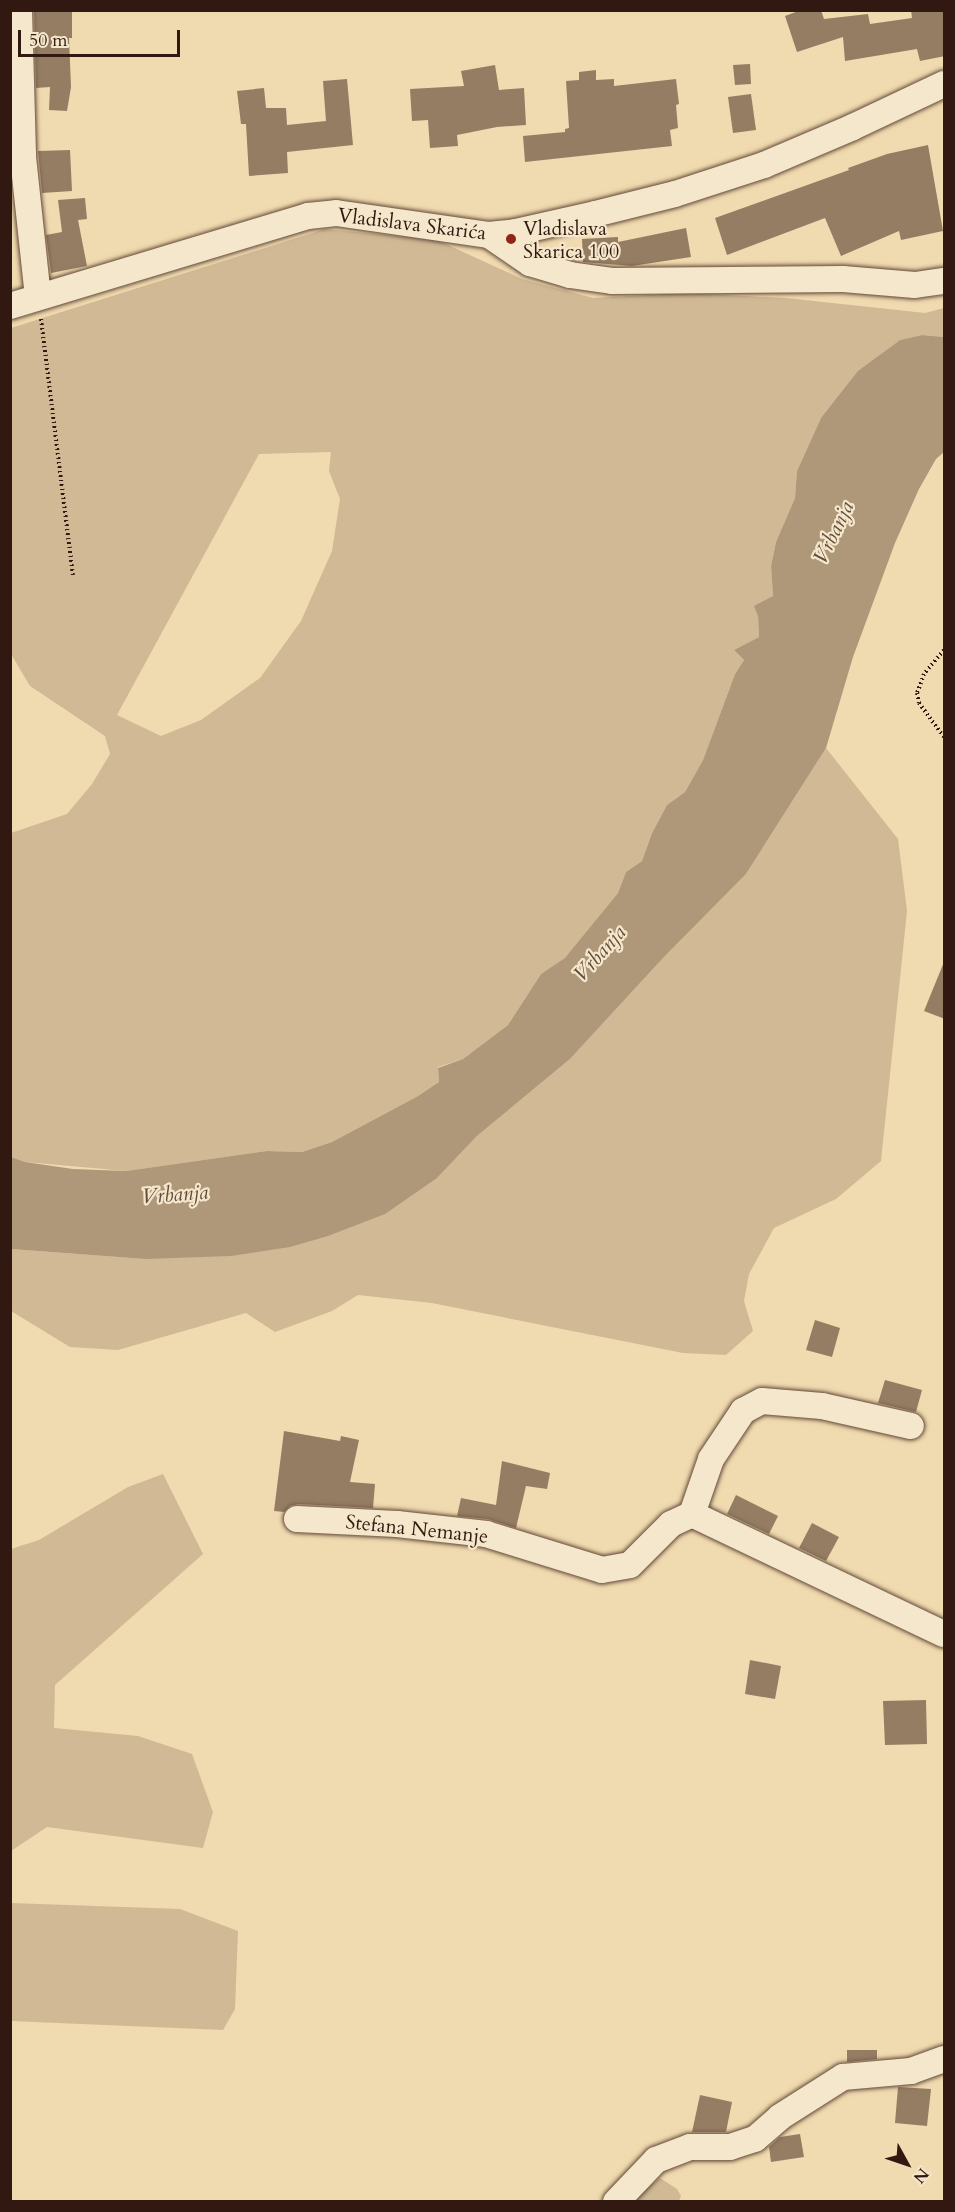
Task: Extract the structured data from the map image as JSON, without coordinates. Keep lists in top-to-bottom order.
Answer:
{
  "streets": {
    "street": ["Vladislava Skarića", "Stefana Nemanje"]
  },
  "water": ["Vrbanja"],
  "places": ["Vladislava Skarica 100"],
  "scale_bar": "50 m",
  "north": "bottom right"
}
